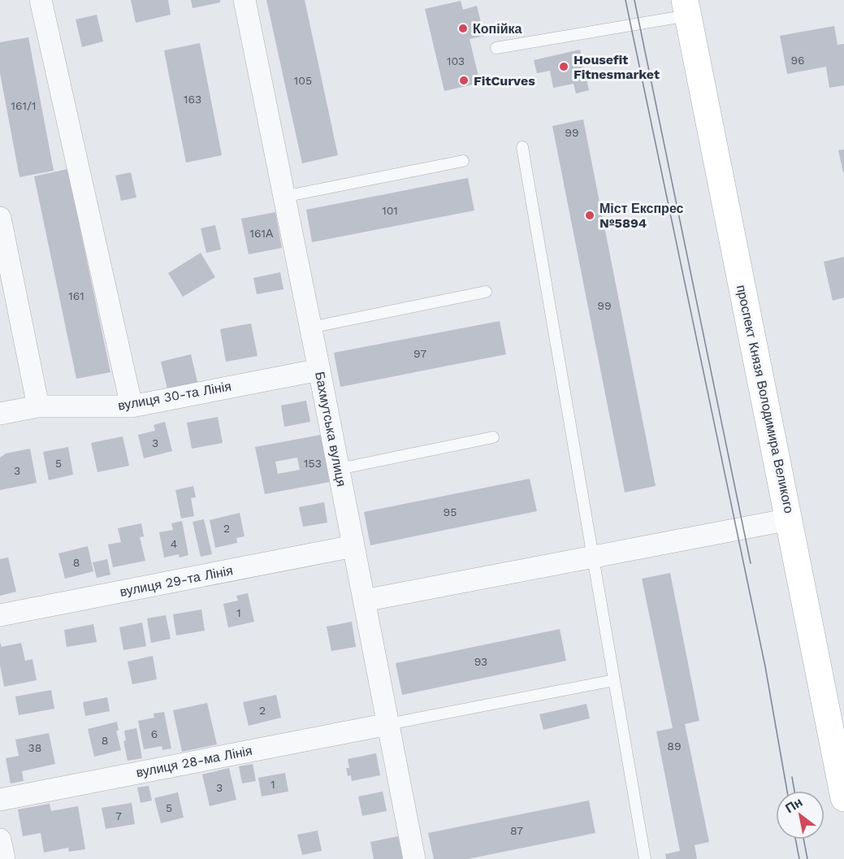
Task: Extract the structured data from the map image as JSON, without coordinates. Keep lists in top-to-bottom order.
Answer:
{
  "streets": {
    "main road": ["проспект Князя Володимира Великого"],
    "street": [
      "вулиця 30-та Лінія",
      "Бахмутська вулиця",
      "вулиця 29-та Лінія",
      "вулиця 28-ма Лінія"
    ]
  },
  "crossings": [
    ["вулиця 30-та Лінія", "Бахмутська вулиця"],
    ["Бахмутська вулиця", "вулиця 29-та Лінія"],
    ["Бахмутська вулиця", "вулиця 28-ма Лінія"]
  ],
  "places": [
    "Копійка",
    "Housefit Fitnesmarket",
    "FitCurves",
    "Міст Експрес №5894"
  ],
  "house_numbers": [
    "96",
    "103",
    "105",
    "163",
    "161/1",
    "99",
    "101",
    "161А",
    "161",
    "99",
    "97",
    "3",
    "5",
    "153",
    "3",
    "95",
    "2",
    "4",
    "8",
    "1",
    "93",
    "2",
    "6",
    "8",
    "89",
    "38",
    "1",
    "3",
    "5",
    "7",
    "87"
  ],
  "north": "top left"
}
